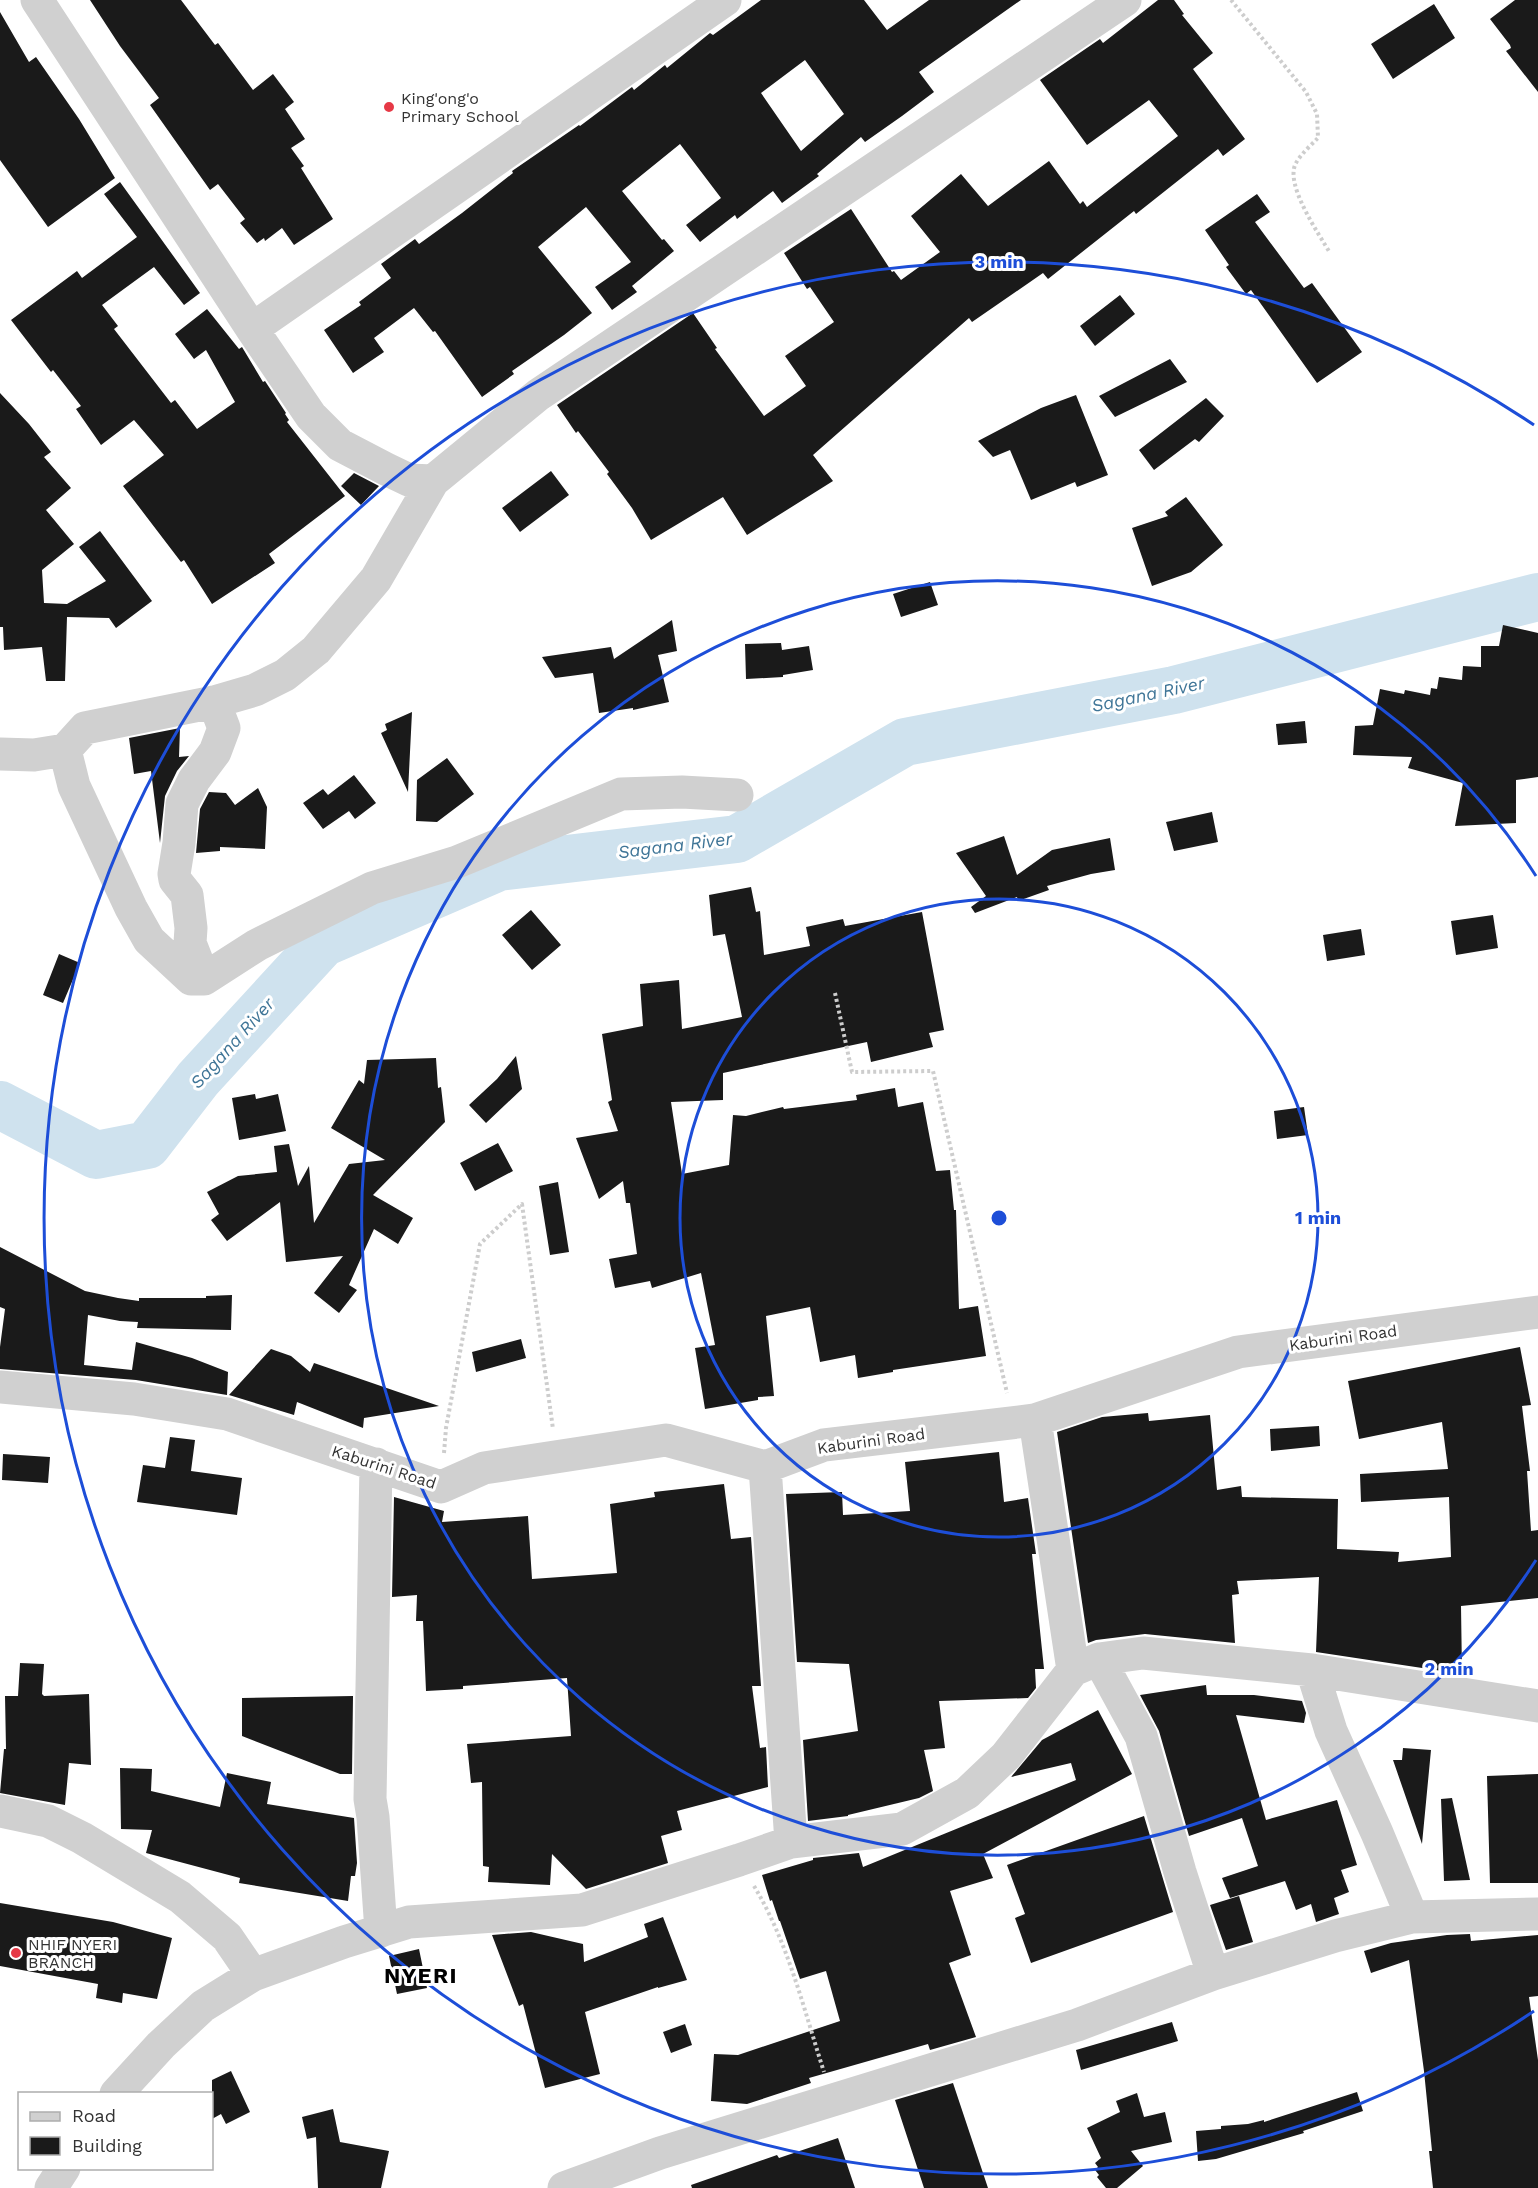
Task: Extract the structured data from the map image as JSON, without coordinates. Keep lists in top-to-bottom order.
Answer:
{
  "streets": {
    "street": ["Kaburini Road"]
  },
  "districts": ["NYERI"],
  "water": ["Sagana River"],
  "places": ["King'ong'o Primary School", "NHIF NYERI BRANCH"],
  "legend": ["Road", "Building"],
  "rings": ["3 min", "1 min", "2 min"]
}
